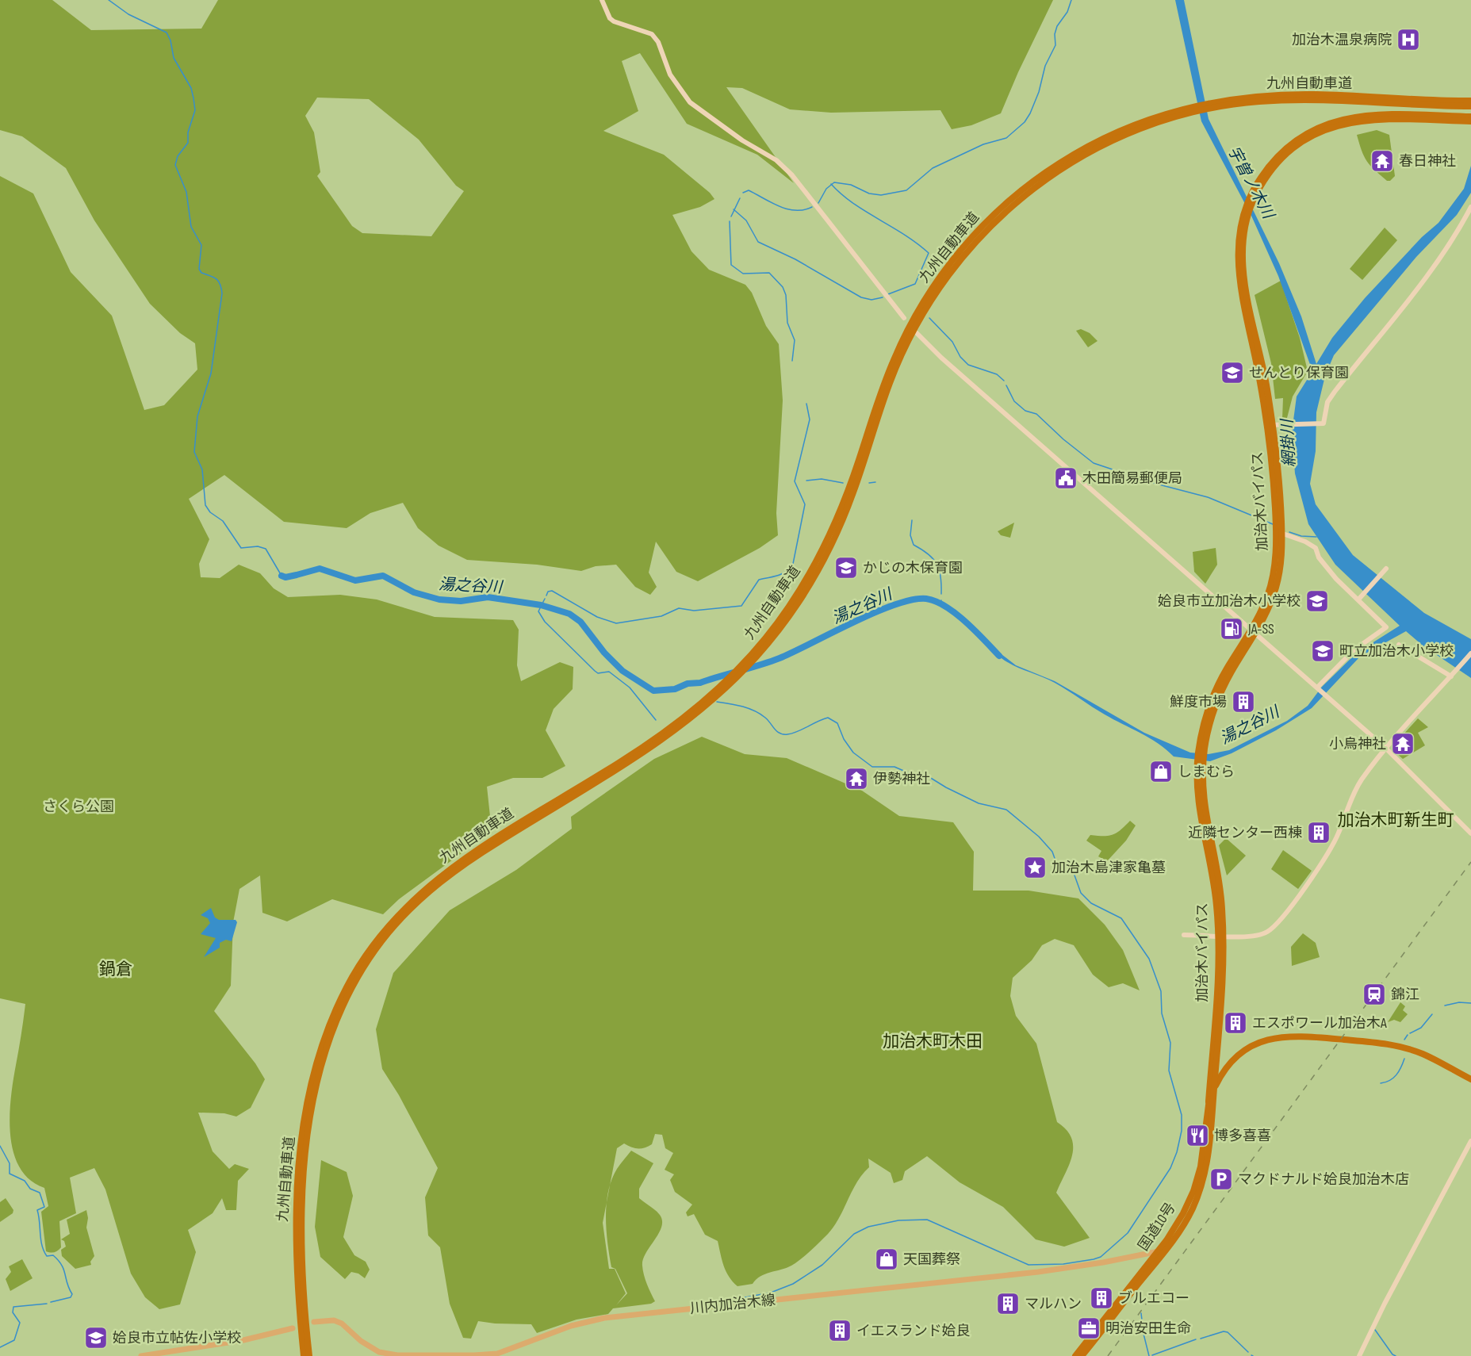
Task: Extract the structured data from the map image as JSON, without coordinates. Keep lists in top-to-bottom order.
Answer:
{
  "streets": {
    "highway": ["九州自動車道", "加治木バイパス", "国道10号"],
    "main road": ["川内加治木線"]
  },
  "crossings": [
    ["加治木バイパス", "国道10号"],
    ["国道10号", "川内加治木線"]
  ],
  "districts": ["加治木町新生町", "鍋倉", "加治木町木田"],
  "water": ["宇曽ノ木川", "網掛川", "湯之谷川"],
  "parks": ["さくら公園"],
  "places": {
    "hospital": ["加治木温泉病院"],
    "temple": ["春日神社", "小烏神社", "伊勢神社"],
    "school or university": [
      "せんとり保育園",
      "かじの木保育園",
      "姶良市立加治木小学校",
      "町立加治木小学校",
      "姶良市立帖佐小学校"
    ],
    "public building": ["木田簡易郵便局"],
    "fuel station": ["JA-SS"],
    "building": [
      "鮮度市場",
      "近隣センター西棟",
      "エスポワール加治木A",
      "ブルエコー",
      "マルハン",
      "イエスランド姶良"
    ],
    "shop": ["しまむら", "天国葬祭"],
    "place": ["加治木島津家亀墓"],
    "station": ["錦江"],
    "restaurant": ["博多喜喜"],
    "parking": ["マクドナルド姶良加治木店"],
    "office": ["明治安田生命"]
  }
}
